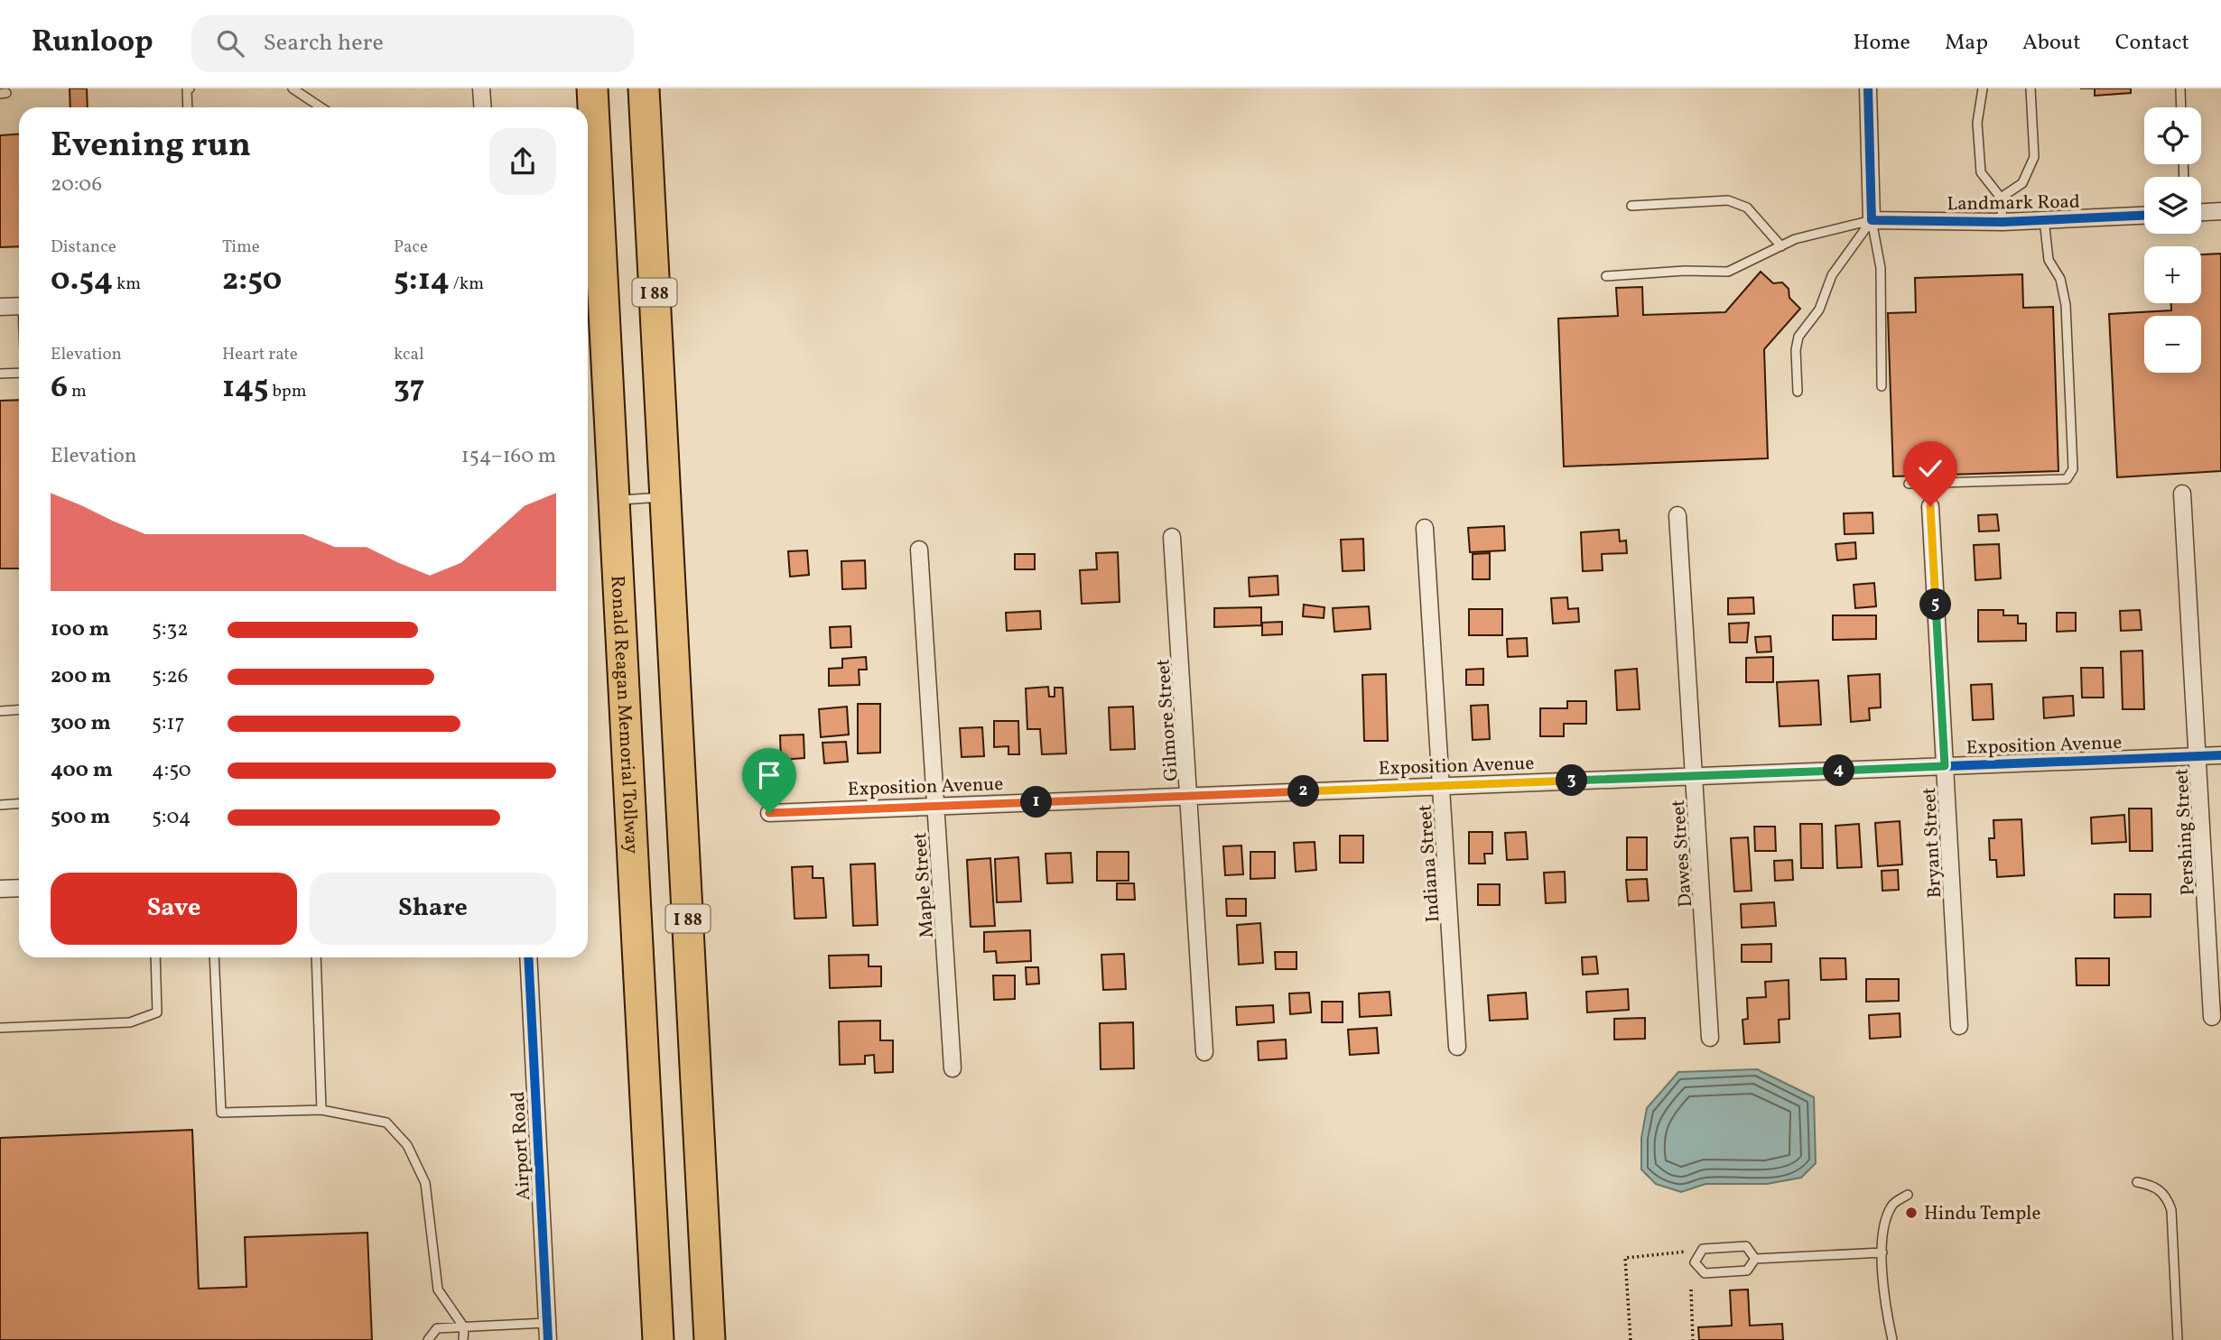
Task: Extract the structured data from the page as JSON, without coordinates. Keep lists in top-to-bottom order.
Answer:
{
  "streets": {
    "highway": ["I 88", "Ronald Reagan Memorial Tollway"],
    "street": [
      "Landmark Road",
      "Gilmore Street",
      "Exposition Avenue",
      "Pershing Street",
      "Bryant Street",
      "Dawes Street",
      "Indiana Street",
      "Maple Street",
      "Airport Road"
    ]
  },
  "crossings": [
    ["Gilmore Street", "Exposition Avenue"],
    ["Exposition Avenue", "Pershing Street"],
    ["Exposition Avenue", "Bryant Street"],
    ["Exposition Avenue", "Dawes Street"],
    ["Exposition Avenue", "Indiana Street"],
    ["Exposition Avenue", "Maple Street"]
  ],
  "places": ["Hindu Temple"],
  "page": {
    "header": "Runloop",
    "search": "Search here",
    "nav": [
      "Home",
      "Map",
      "About",
      "Contact"
    ],
    "map_buttons": ["+", "−"],
    "heading": ["Evening run", "20:06"],
    "stats": [
      ["Distance", "0.54 km"],
      ["Time", "2:50"],
      ["Pace", "5:14 /km"],
      ["Elevation", "6 m"],
      ["Heart rate", "145 bpm"],
      ["kcal", "37"]
    ],
    "chart": ["Elevation", "154–160 m"],
    "pins": [
      "5",
      "4",
      "3",
      "2",
      "1"
    ],
    "list": [
      {
        "name": "100 m",
        "note": "5:32"
      },
      {
        "name": "200 m",
        "note": "5:26"
      },
      {
        "name": "300 m",
        "note": "5:17"
      },
      {
        "name": "400 m",
        "note": "4:50"
      },
      {
        "name": "500 m",
        "note": "5:04"
      }
    ],
    "buttons": ["Save", "Share"]
  }
}
